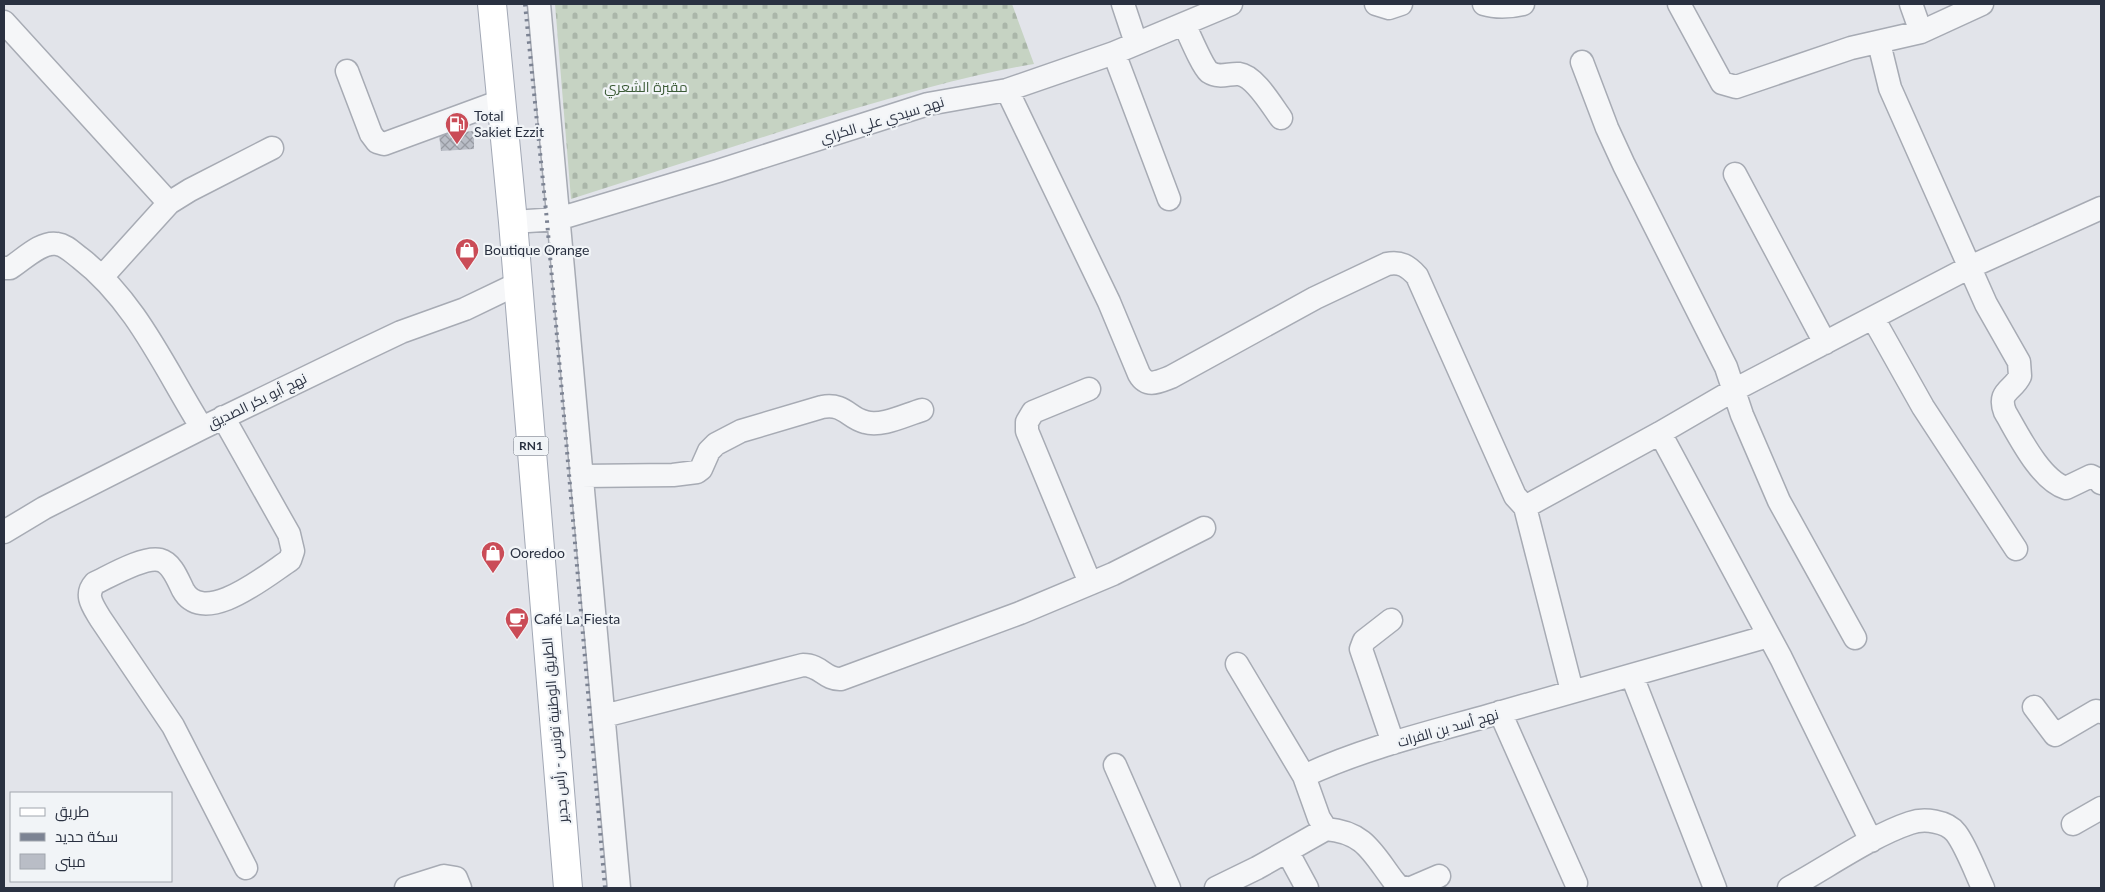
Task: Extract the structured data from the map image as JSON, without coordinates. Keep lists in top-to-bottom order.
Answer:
{
  "streets": {
    "main road": ["RN1", "الطريق الوطنية تونس - رأس جدير"],
    "street": ["نهج سيدي علي الكراي", "نهج أبو بكر الصديق", "نهج أسد بن الفرات"]
  },
  "crossings": [
    ["نهج سيدي علي الكراي", "الطريق الوطنية تونس - رأس جدير"],
    ["نهج أبو بكر الصديق", "الطريق الوطنية تونس - رأس جدير"]
  ],
  "parks": ["مقبرة الشعري"],
  "places": {
    "fuel station": ["Total Sakiet Ezzit"],
    "shop": ["Boutique Orange", "Ooredoo"],
    "cafe": ["Café La Fiesta"]
  },
  "legend": ["طريق", "سكة حديد", "مبنى"]
}
